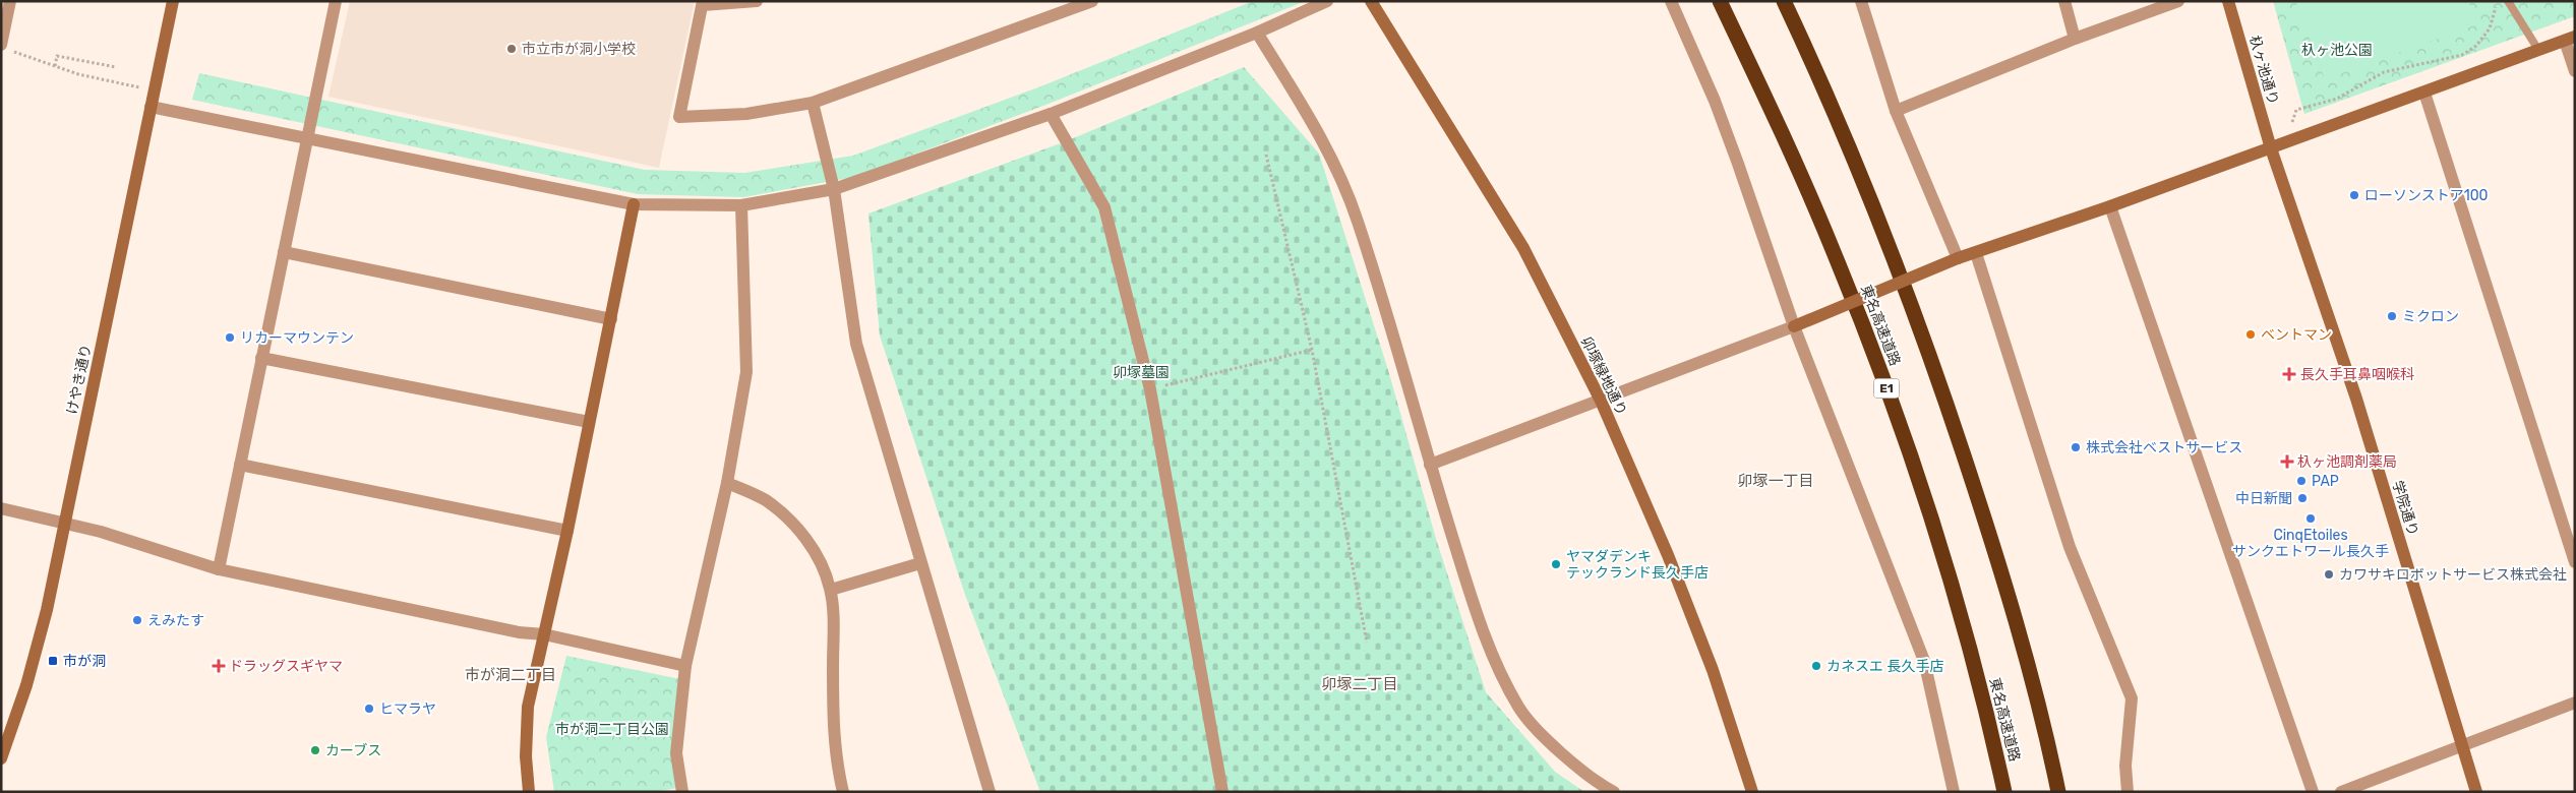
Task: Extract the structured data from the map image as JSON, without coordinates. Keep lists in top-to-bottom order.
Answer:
{
  "streets": {
    "highway": ["東名高速道路", "E1"],
    "street": [
      "杁ヶ池通り",
      "卯塚緑地通り",
      "けやき通り",
      "学院通り"
    ]
  },
  "crossings": [
    ["杁ヶ池通り", "学院通り"]
  ],
  "districts": ["卯塚一丁目", "市が洞二丁目", "卯塚二丁目"],
  "parks": ["杁ヶ池公園", "卯塚墓園", "市が洞二丁目公園"],
  "places": {
    "other": [
      "市立市が洞小学校",
      "ローソンストア100",
      "ミクロン",
      "ベントマン",
      "リカーマウンテン",
      "株式会社ベストサービス",
      "PAP",
      "中日新聞",
      "CinqEtoiles サンクエトワール長久手",
      "ヤマダデンキ テックランド長久手店",
      "カワサキロボットサービス株式会社",
      "えみたす",
      "カネスエ 長久手店",
      "ヒマラヤ",
      "カーブス"
    ],
    "health": ["長久手耳鼻咽喉科", "杁ヶ池調剤薬局", "ドラッグスギヤマ"],
    "transit": ["市が洞"]
  }
}
